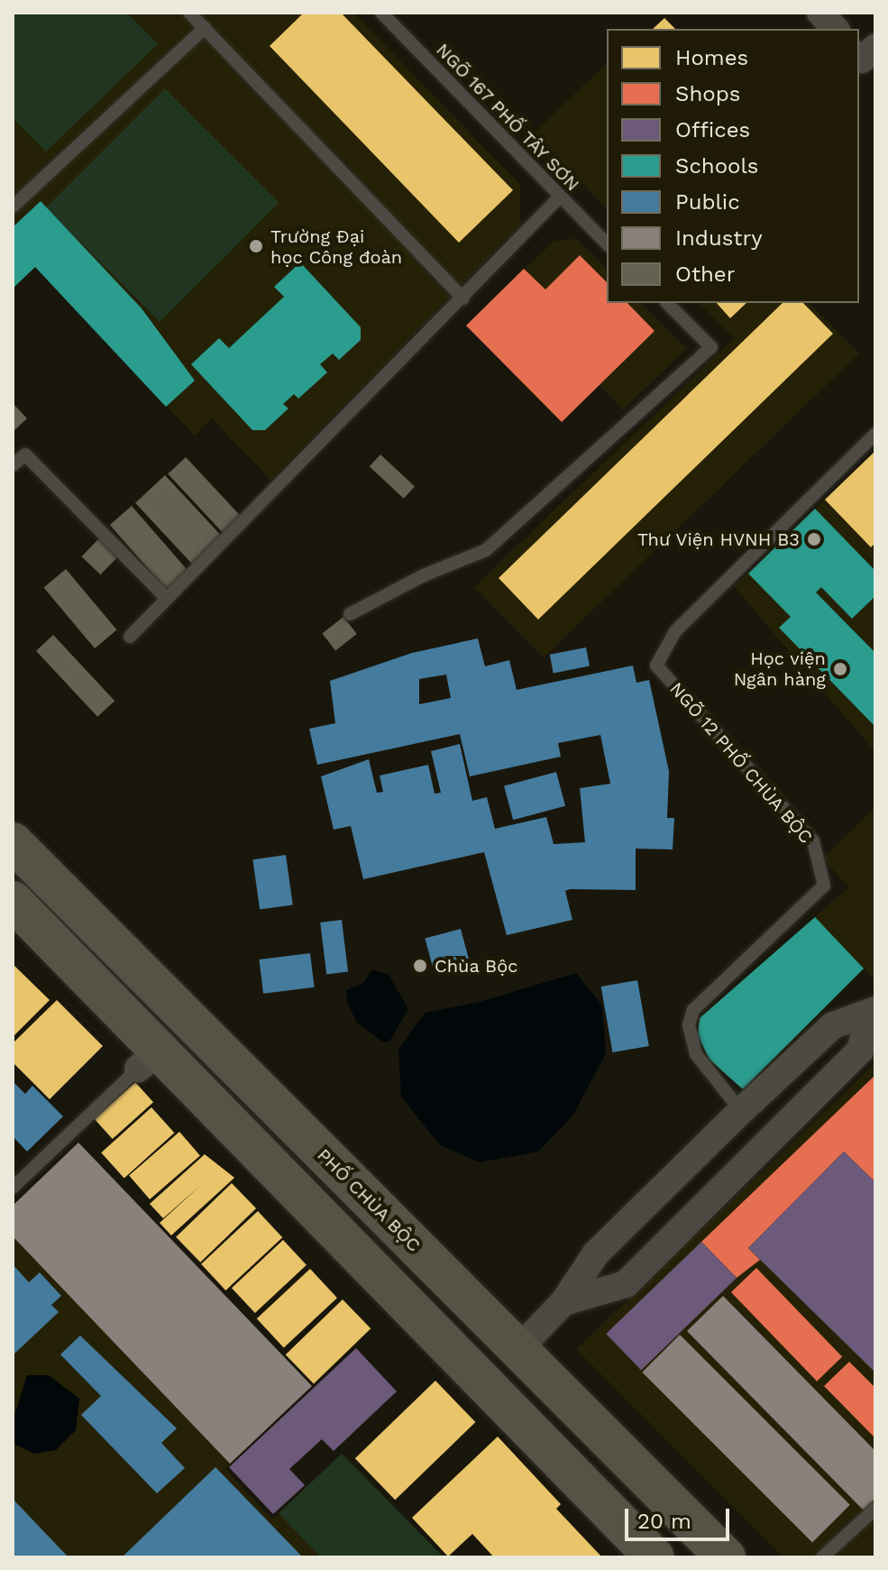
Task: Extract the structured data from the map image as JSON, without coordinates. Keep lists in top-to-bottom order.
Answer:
{
  "streets": {
    "main road": ["PHỐ CHÙA BỘC"],
    "street": ["NGÕ 12 PHỐ CHÙA BỘC"],
    "lane": ["NGÕ 167 PHỐ TÂY SƠN"]
  },
  "places": [
    "Trường Đại học Công đoàn",
    "Thư Viện HVNH B3",
    "Học viện Ngân hàng",
    "Chùa Bộc"
  ],
  "legend": [
    "Homes",
    "Shops",
    "Offices",
    "Schools",
    "Public",
    "Industry",
    "Other"
  ],
  "scale_bar": "20 m"
}
